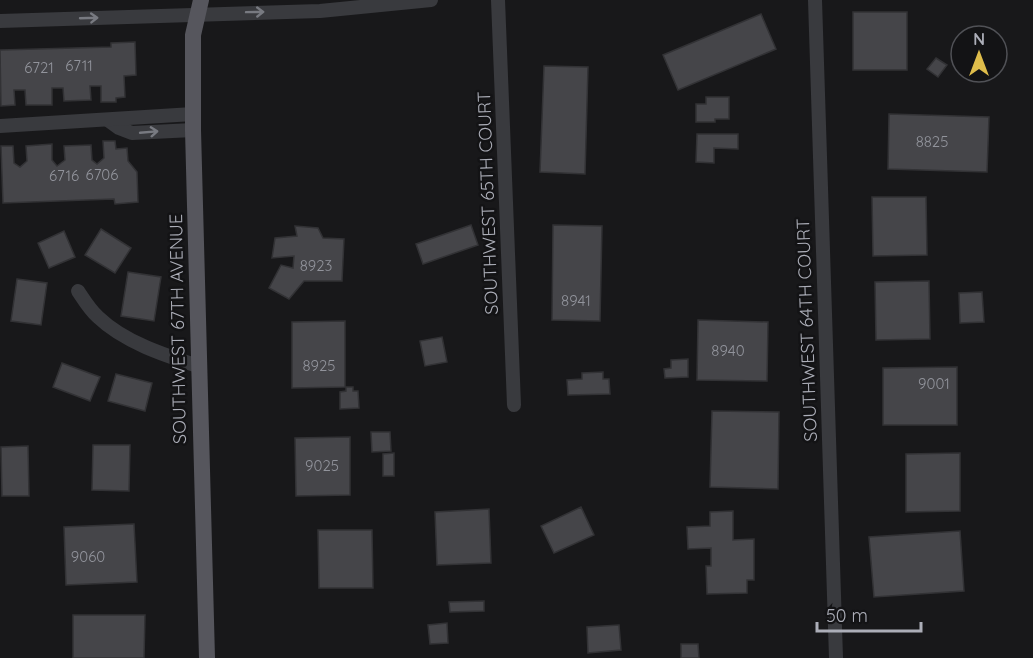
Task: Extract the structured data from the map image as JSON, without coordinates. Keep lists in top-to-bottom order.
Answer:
{
  "streets": {
    "main road": ["SOUTHWEST 67TH AVENUE"],
    "street": ["SOUTHWEST 65TH COURT", "SOUTHWEST 64TH COURT"]
  },
  "house_numbers": [
    "6711",
    "6721",
    "8825",
    "6706",
    "6716",
    "8923",
    "8941",
    "8940",
    "8925",
    "9001",
    "9025",
    "9060"
  ],
  "scale_bar": "50 m",
  "north": "top"
}
